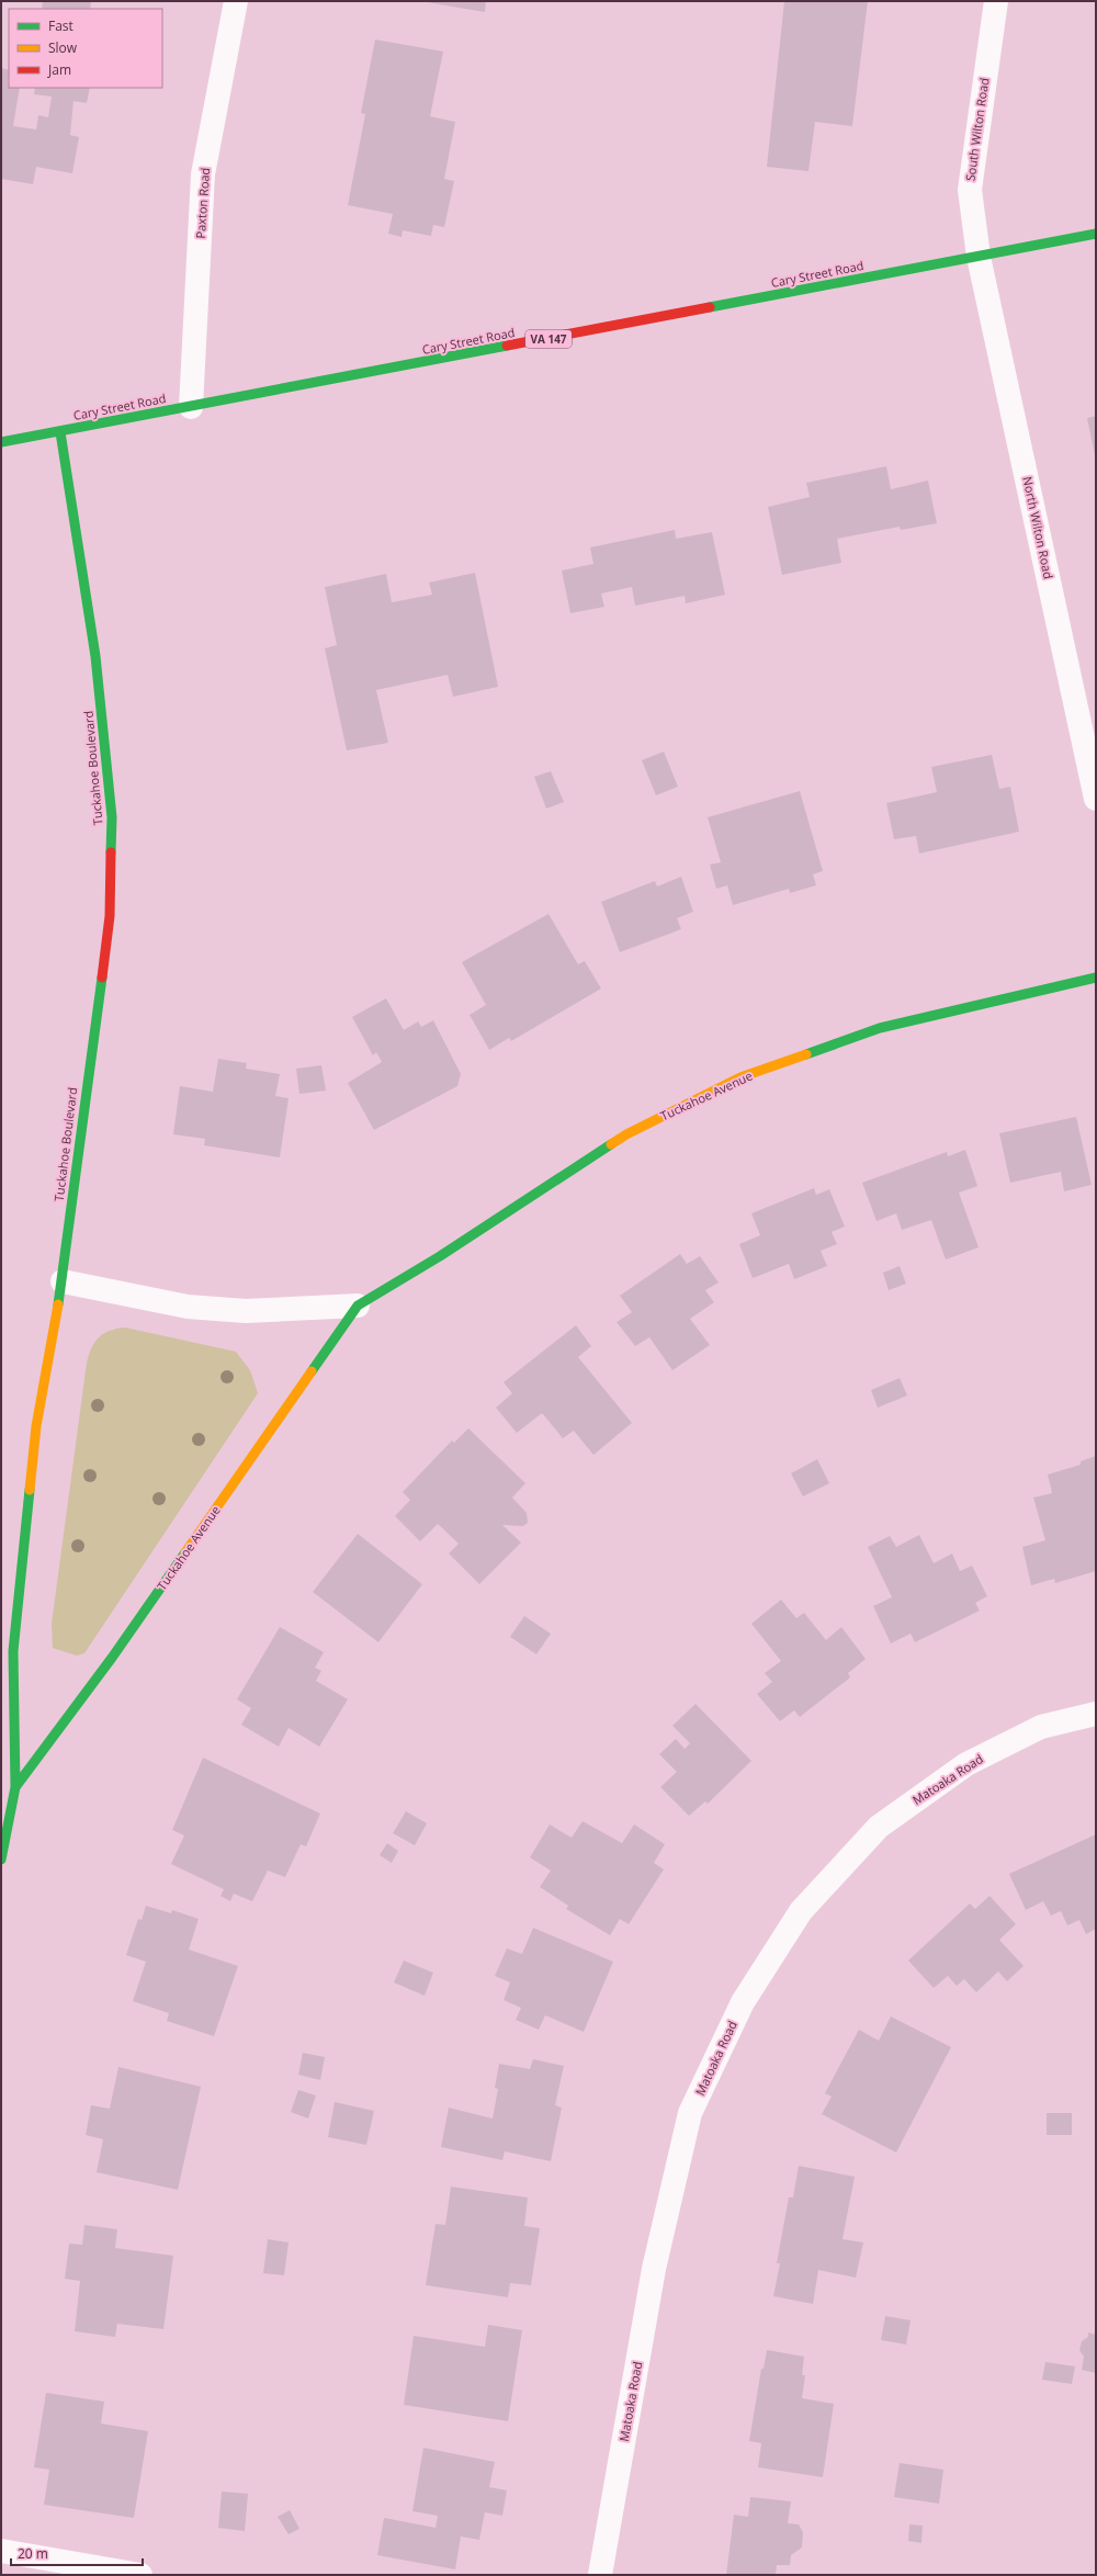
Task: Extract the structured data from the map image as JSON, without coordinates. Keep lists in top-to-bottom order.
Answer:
{
  "streets": {
    "street": [
      "South Wilton Road",
      "Paxton Road",
      "Cary Street Road",
      "VA 147",
      "North Wilton Road",
      "Tuckahoe Boulevard",
      "Tuckahoe Avenue",
      "Matoaka Road"
    ]
  },
  "crossings": [
    ["South Wilton Road", "Cary Street Road"],
    ["South Wilton Road", "North Wilton Road"],
    ["Paxton Road", "Cary Street Road"],
    ["Cary Street Road", "North Wilton Road"],
    ["Cary Street Road", "Tuckahoe Boulevard"],
    ["Tuckahoe Boulevard", "Tuckahoe Avenue"]
  ],
  "legend": ["Fast", "Slow", "Jam"],
  "scale_bar": "20 m"
}
